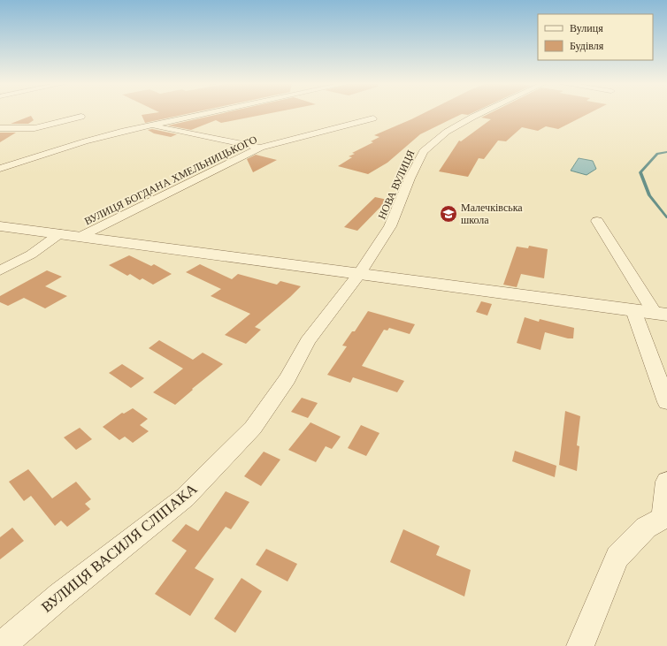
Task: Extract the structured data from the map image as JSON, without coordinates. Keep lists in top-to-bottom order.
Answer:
{
  "streets": {
    "street": ["ВУЛИЦЯ БОГДАНА ХМЕЛЬНИЦЬКОГО", "НОВА ВУЛИЦЯ", "ВУЛИЦЯ ВАСИЛЯ СЛІПАКА"]
  },
  "crossings": [
    ["НОВА ВУЛИЦЯ", "ВУЛИЦЯ ВАСИЛЯ СЛІПАКА"]
  ],
  "places": {
    "school or university": ["Малечківська школа"]
  },
  "legend": ["Вулиця", "Будівля"]
}
